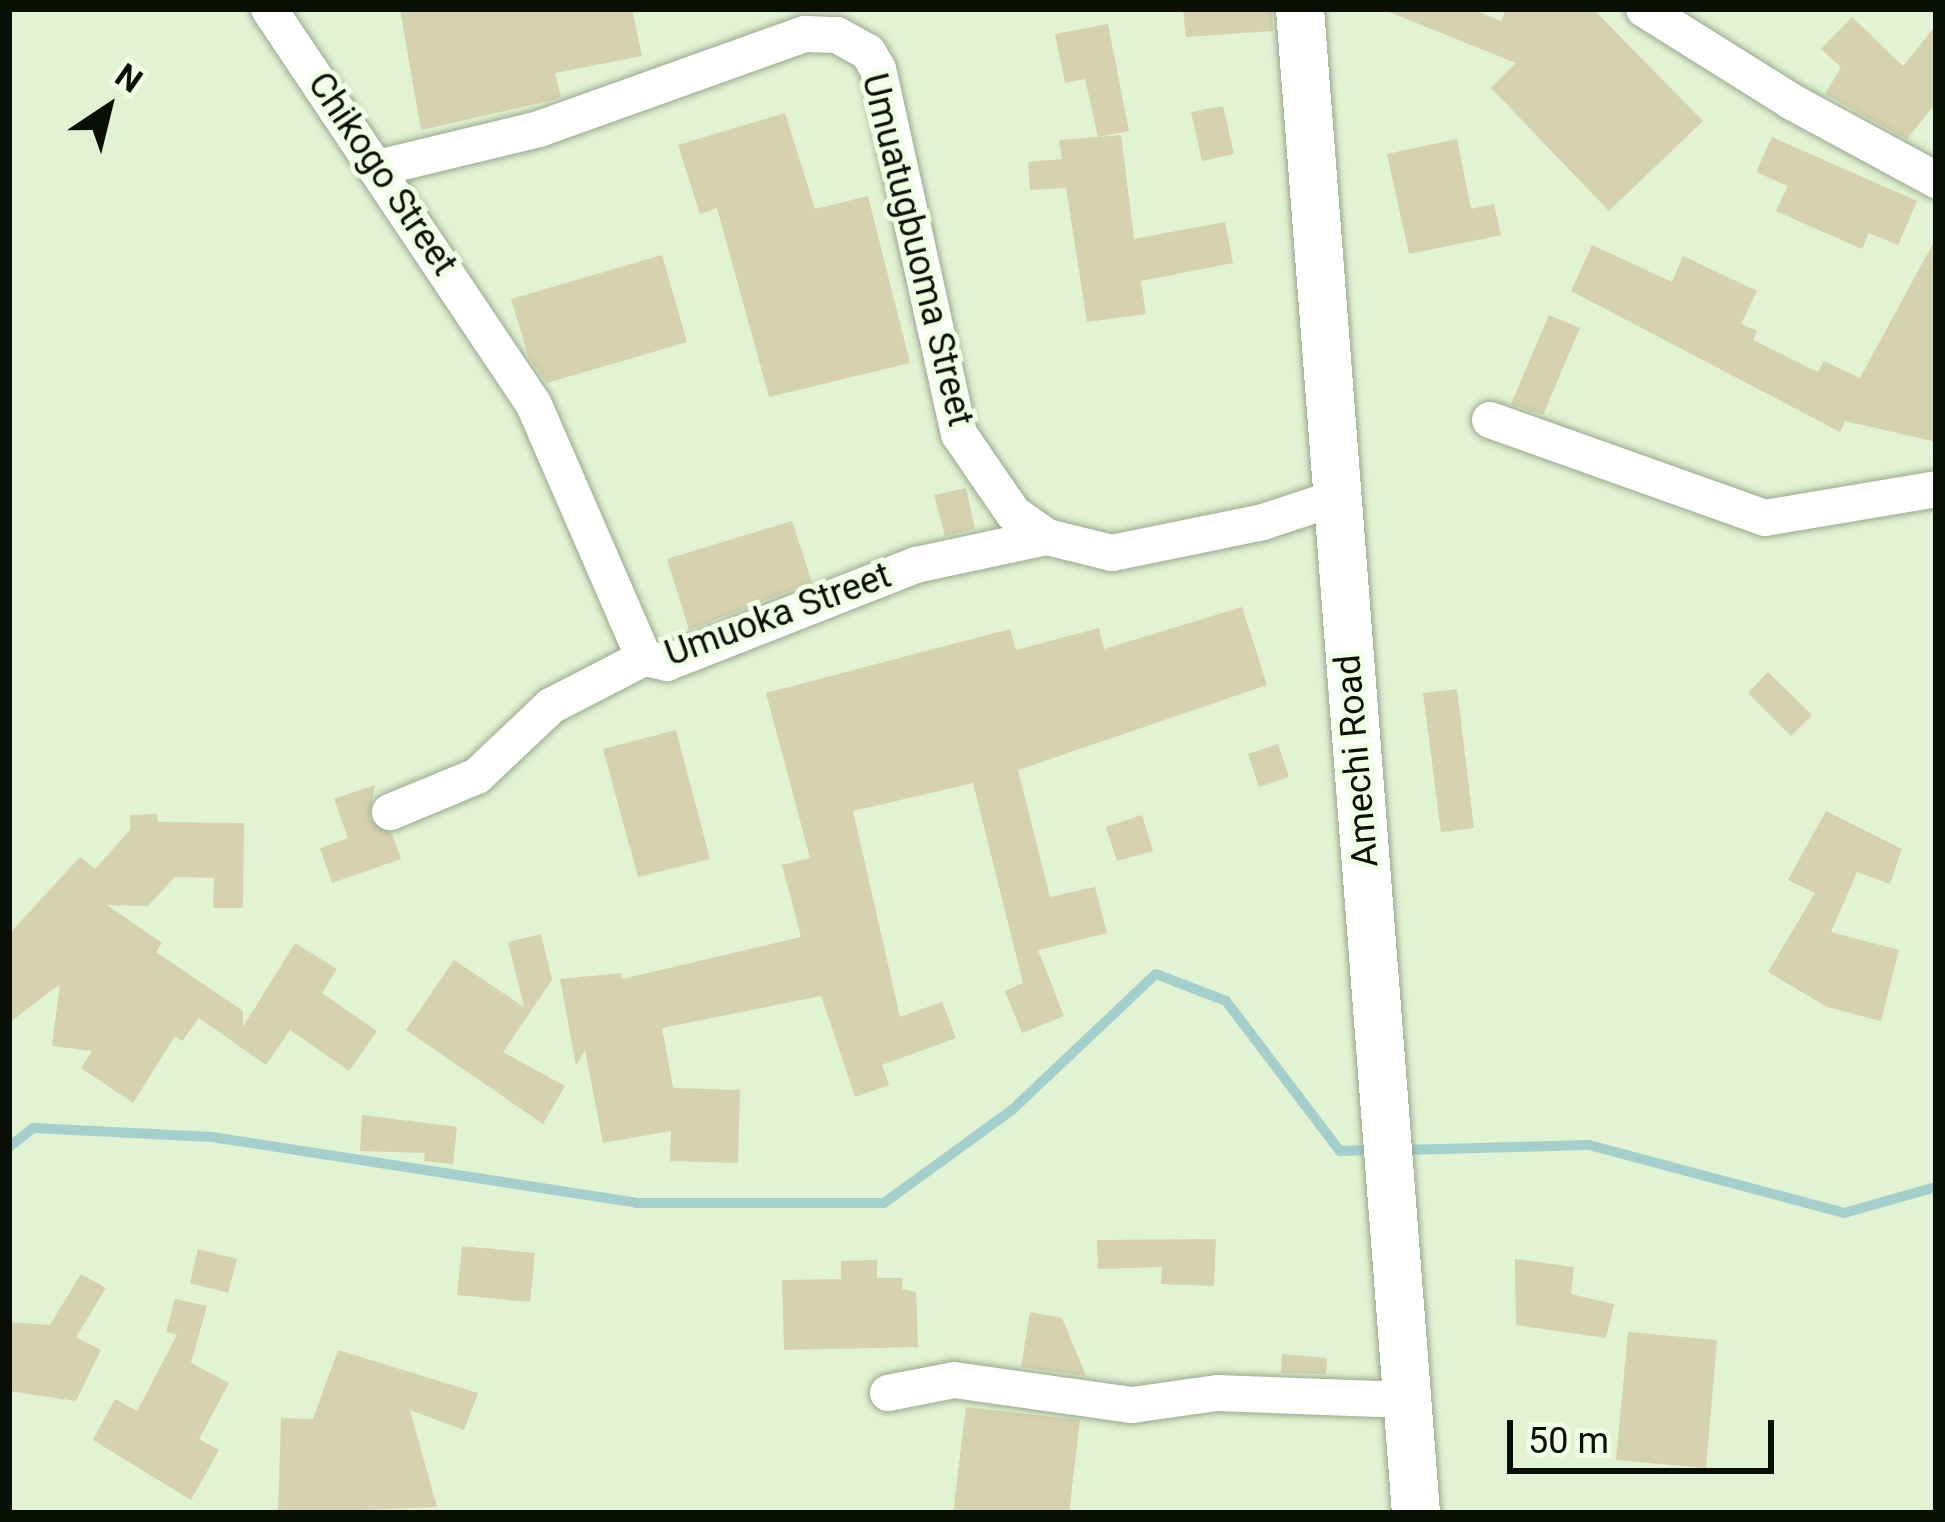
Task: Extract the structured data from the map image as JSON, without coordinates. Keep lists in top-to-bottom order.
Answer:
{
  "streets": {
    "main road": ["Amechi Road"],
    "street": ["Chikogo Street", "Umuatugbuoma Street", "Umuoka Street"]
  },
  "crossings": [
    ["Chikogo Street", "Umuoka Street"],
    ["Umuatugbuoma Street", "Umuoka Street"],
    ["Umuatugbuoma Street", "Amechi Road"]
  ],
  "scale_bar": "50 m",
  "north": "top right"
}
